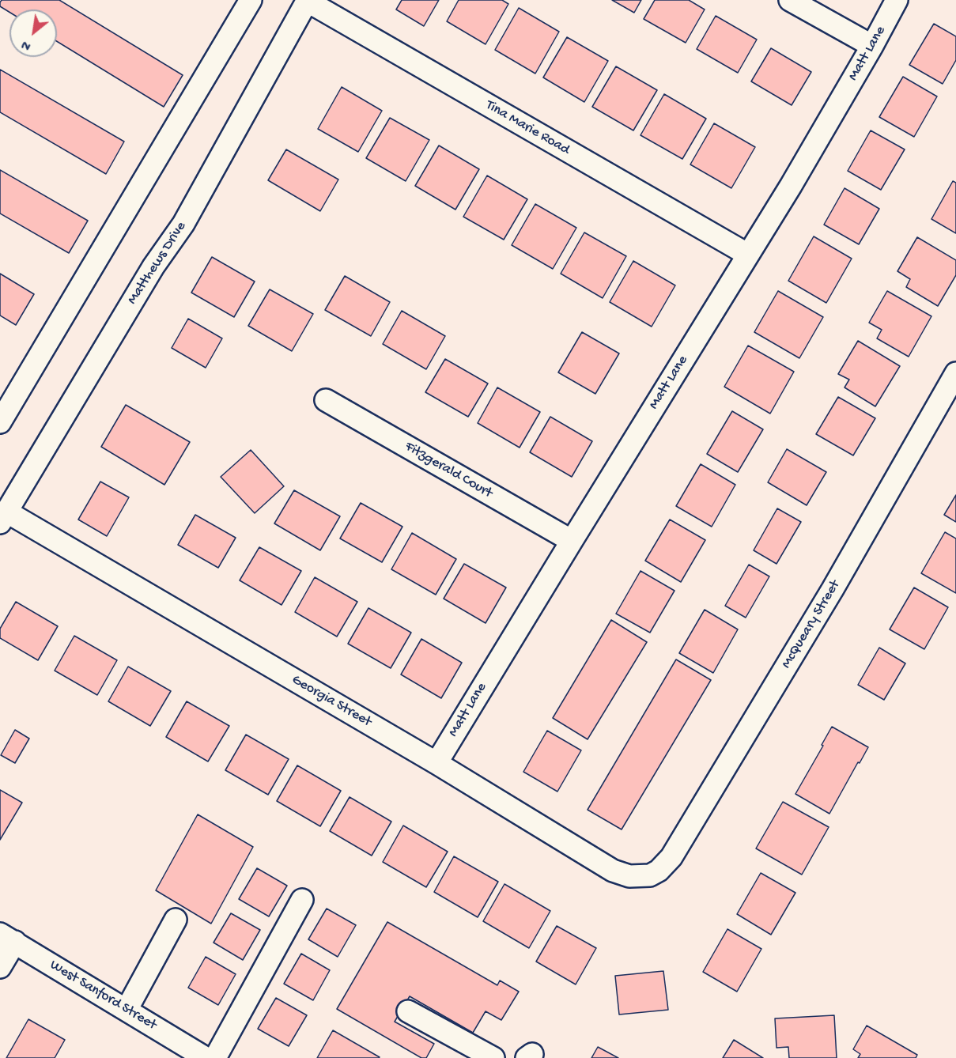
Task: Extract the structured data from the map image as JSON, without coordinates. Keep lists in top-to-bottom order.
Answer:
{
  "streets": {
    "street": [
      "Matt Lane",
      "Tina Marie Road",
      "Matthews Drive",
      "Fitzgerald Court",
      "McQueary Street",
      "Georgia Street",
      "West Sanford Street"
    ]
  },
  "crossings": [
    ["Matt Lane", "Tina Marie Road"],
    ["Matt Lane", "Fitzgerald Court"],
    ["Matt Lane", "Georgia Street"],
    ["Tina Marie Road", "Matthews Drive"],
    ["Matthews Drive", "Georgia Street"],
    ["McQueary Street", "Georgia Street"]
  ],
  "north": "bottom left"
}
